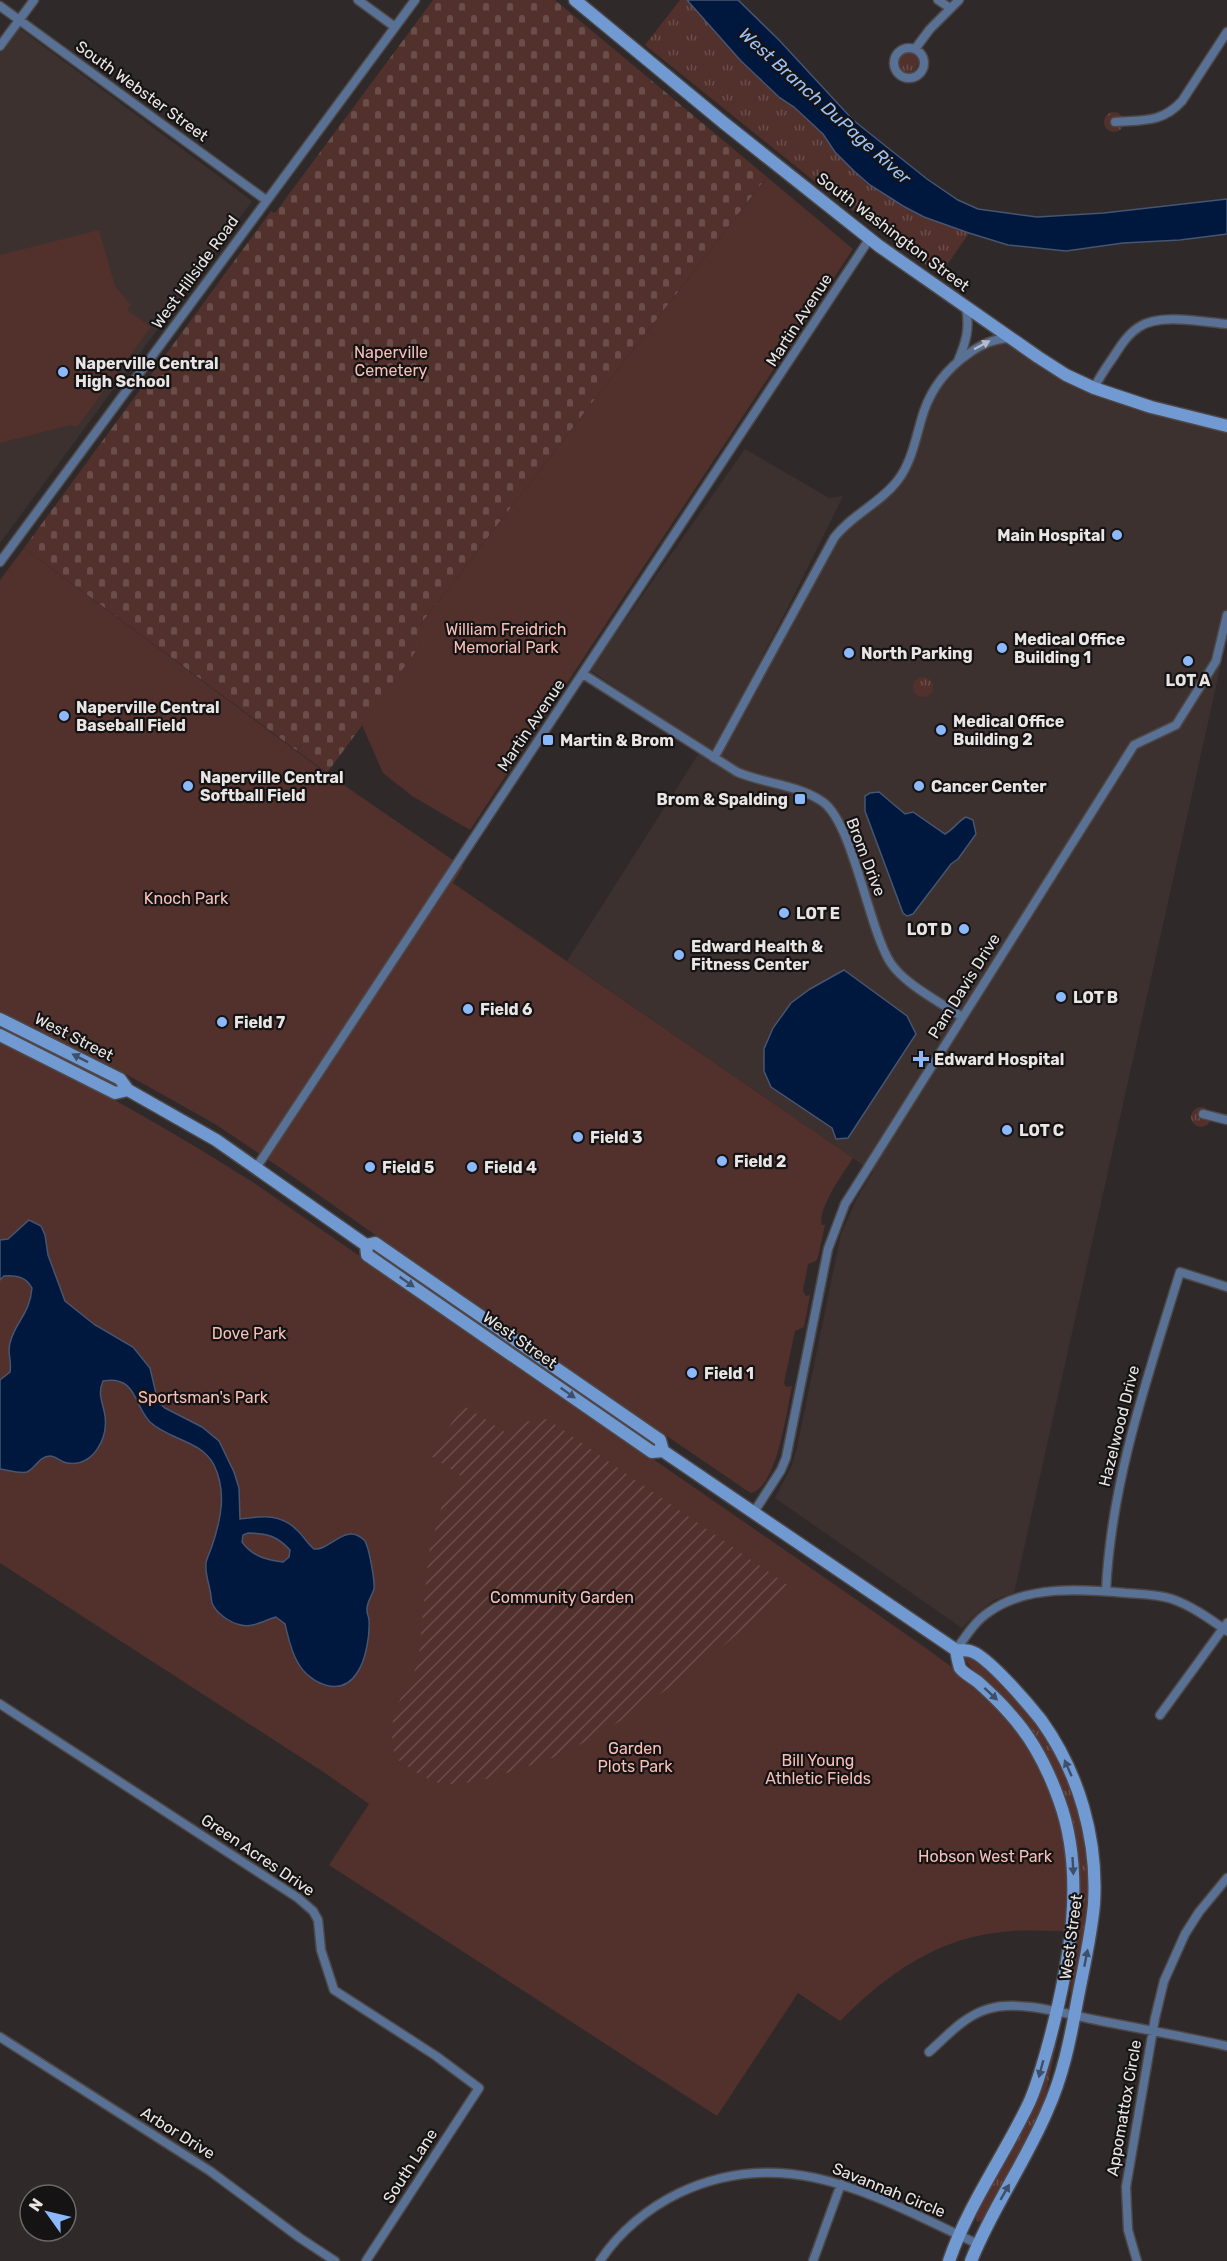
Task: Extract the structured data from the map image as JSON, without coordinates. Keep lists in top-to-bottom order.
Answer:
{
  "streets": {
    "street": [
      "South Webster Street",
      "South Washington Street",
      "West Hillside Road",
      "Martin Avenue",
      "Brom Drive",
      "Pam Davis Drive",
      "West Street",
      "Hazelwood Drive",
      "Green Acres Drive",
      "Appomattox Circle",
      "Arbor Drive",
      "South Lane",
      "Savannah Circle"
    ]
  },
  "crossings": [
    ["South Webster Street", "West Hillside Road"],
    ["South Washington Street", "Martin Avenue"],
    ["Martin Avenue", "Brom Drive"],
    ["Martin Avenue", "West Street"],
    ["Brom Drive", "Pam Davis Drive"],
    ["Pam Davis Drive", "West Street"],
    ["West Street", "Savannah Circle"],
    ["Green Acres Drive", "South Lane"]
  ],
  "water": ["West Branch DuPage River"],
  "parks": [
    "Naperville Cemetery",
    "William Freidrich Memorial Park",
    "Knoch Park",
    "Dove Park",
    "Sportsman's Park",
    "Community Garden",
    "Garden Plots Park",
    "Bill Young Athletic Fields",
    "Hobson West Park"
  ],
  "places": {
    "other": [
      "Naperville Central High School",
      "Main Hospital",
      "Medical Office Building 1",
      "North Parking",
      "LOT A",
      "Naperville Central Baseball Field",
      "Medical Office Building 2",
      "Naperville Central Softball Field",
      "Cancer Center",
      "LOT E",
      "LOT D",
      "Edward Health & Fitness Center",
      "LOT B",
      "Field 6",
      "Field 7",
      "LOT C",
      "Field 3",
      "Field 2",
      "Field 5",
      "Field 4",
      "Field 1"
    ],
    "transit": ["Martin & Brom", "Brom & Spalding"],
    "health": ["Edward Hospital"]
  },
  "north": "top left"
}
